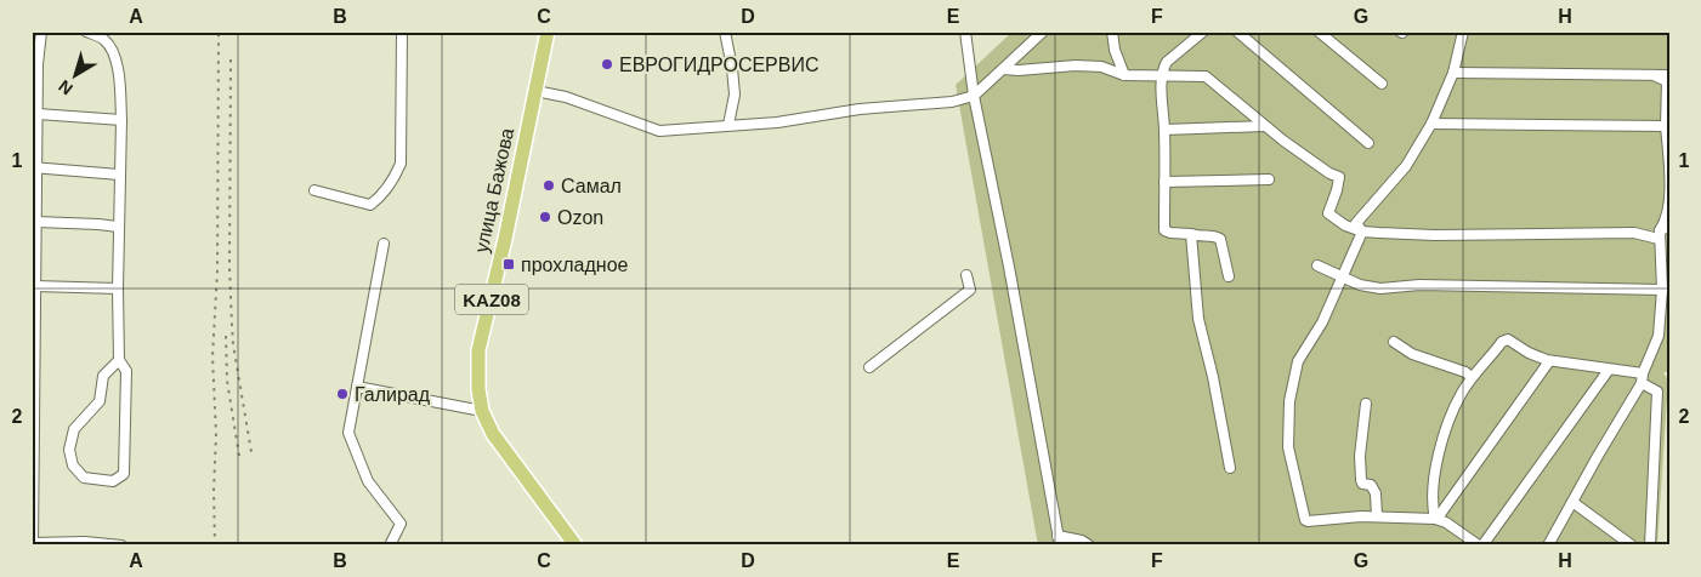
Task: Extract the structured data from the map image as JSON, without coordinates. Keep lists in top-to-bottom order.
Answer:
{
  "streets": {
    "highway": ["улица Бажова", "KAZ08"]
  },
  "places": {
    "other": [
      "ЕВРОГИДРОСЕРВИС",
      "Самал",
      "Ozon",
      "Галирад"
    ],
    "transit": ["прохладное"]
  },
  "north": "bottom left",
  "grid": {
    "columns": [
      "A",
      "B",
      "C",
      "D",
      "E",
      "F",
      "G",
      "H"
    ],
    "rows": ["1", "2"]
  }
}
